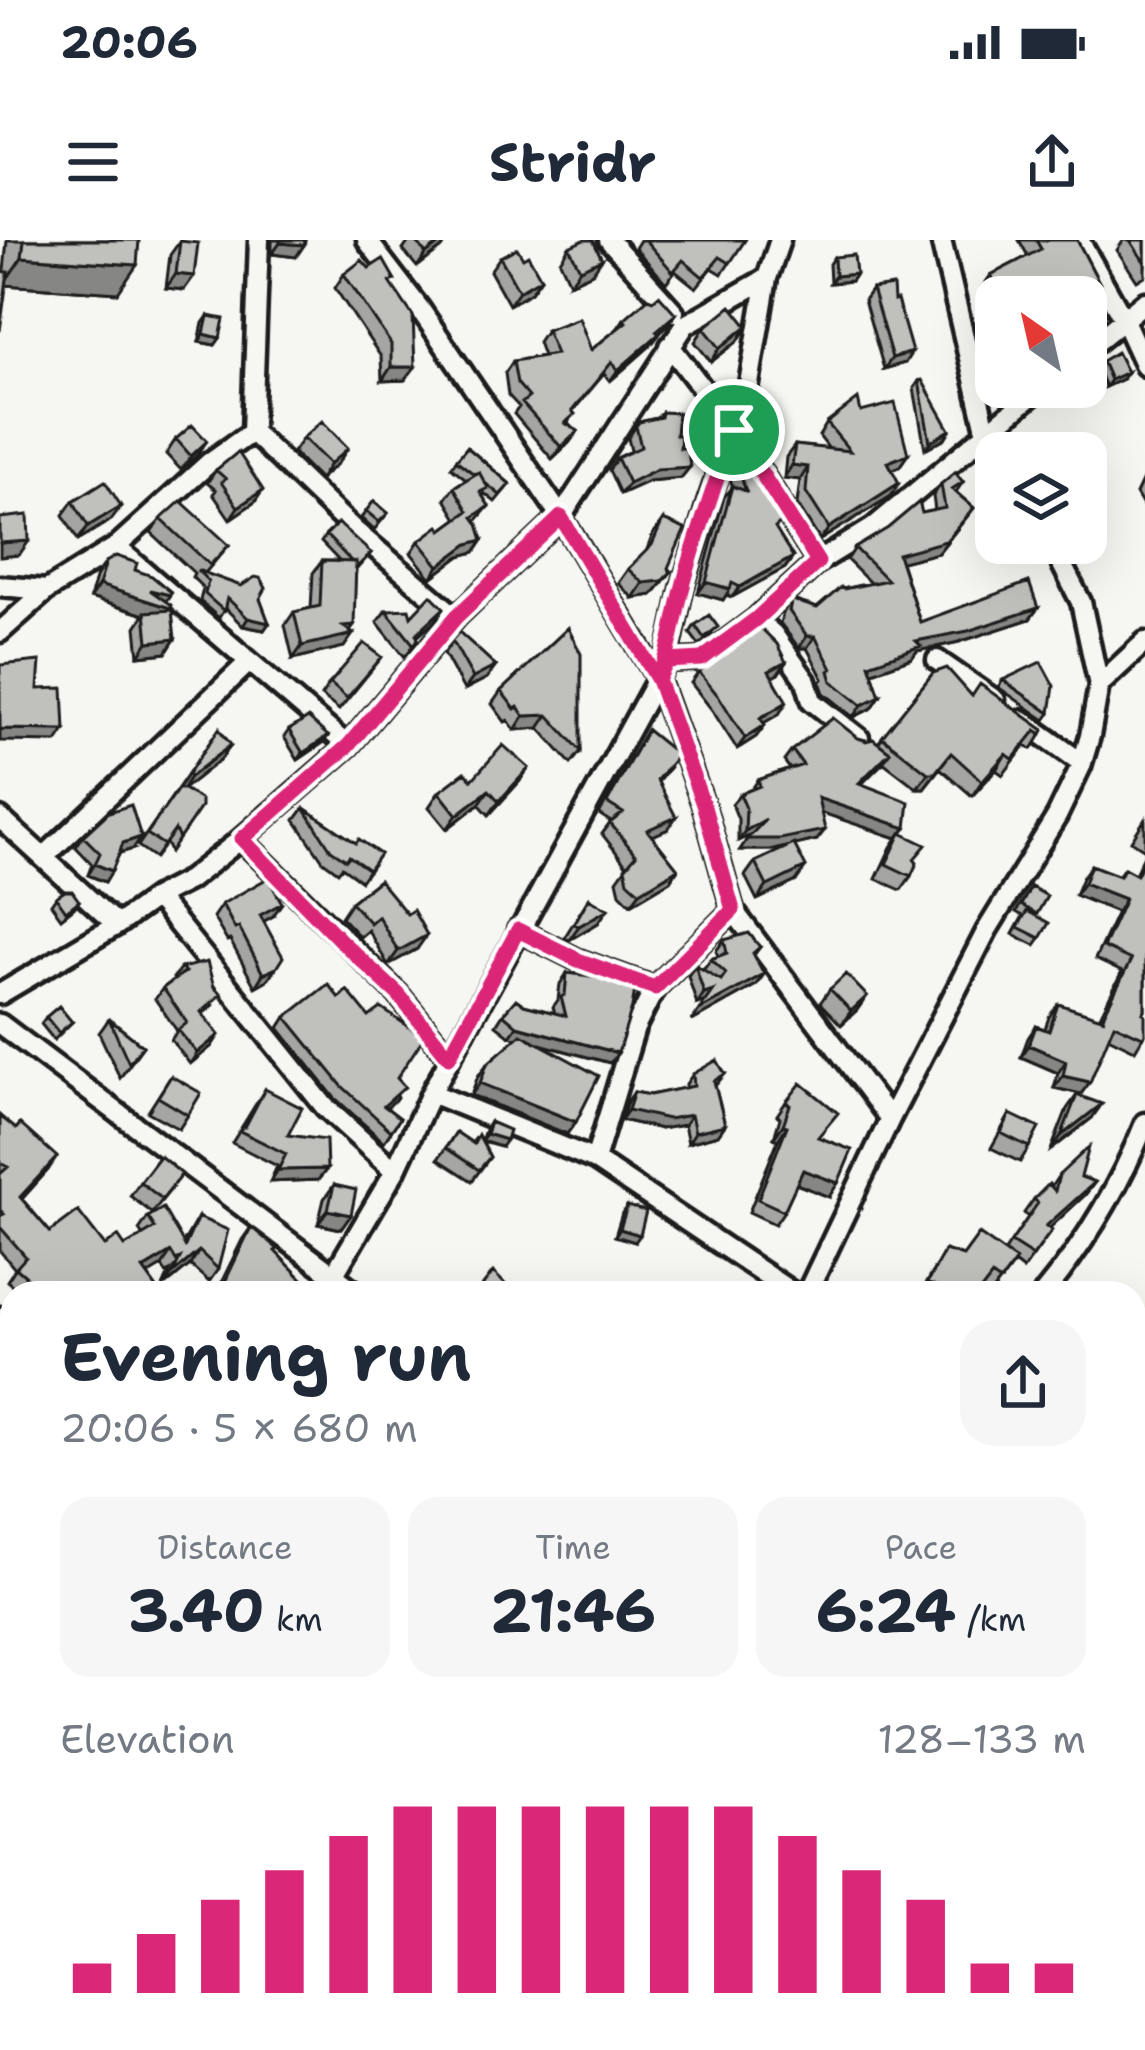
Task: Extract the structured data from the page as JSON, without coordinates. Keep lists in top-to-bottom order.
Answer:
{
  "north": "top left",
  "page": {
    "status": "20:06",
    "header": "Stridr",
    "heading": ["Evening run", "20:06 · 5 × 680 m"],
    "stats": [
      ["Distance", "3.40 km"],
      ["Time", "21:46"],
      ["Pace", "6:24 /km"]
    ],
    "chart": ["Elevation", "128–133 m"]
  }
}
